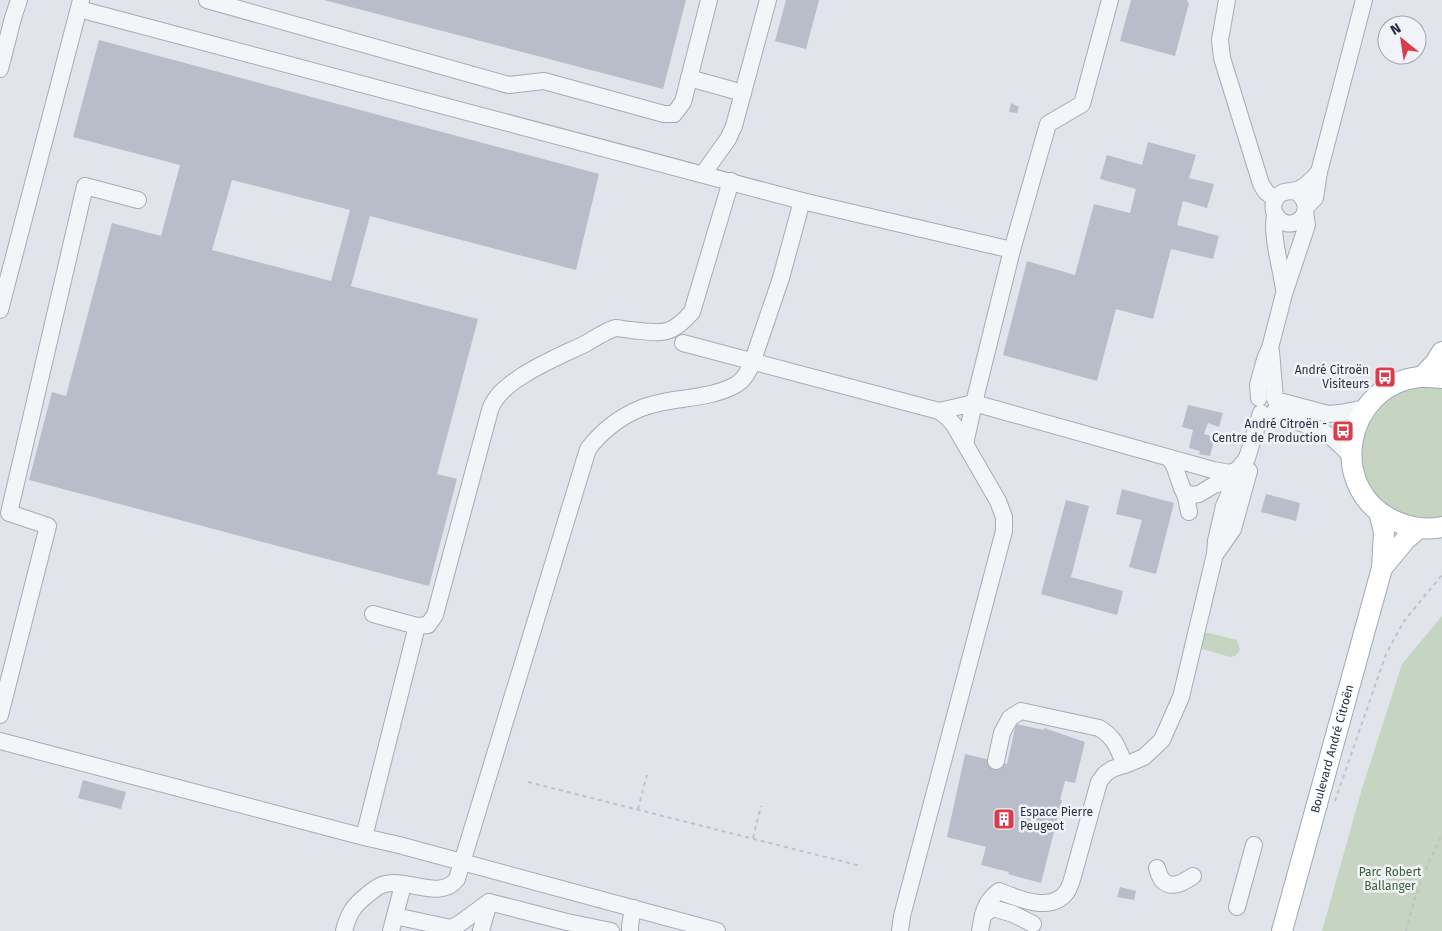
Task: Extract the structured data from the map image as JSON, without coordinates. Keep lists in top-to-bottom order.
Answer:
{
  "streets": {
    "main road": ["Boulevard André Citroën"]
  },
  "parks": ["Parc Robert Ballanger"],
  "places": {
    "bus stop": ["André Citroën Visiteurs", "André Citroën - Centre de Production"],
    "building": ["Espace Pierre Peugeot"]
  },
  "north": "top left"
}
